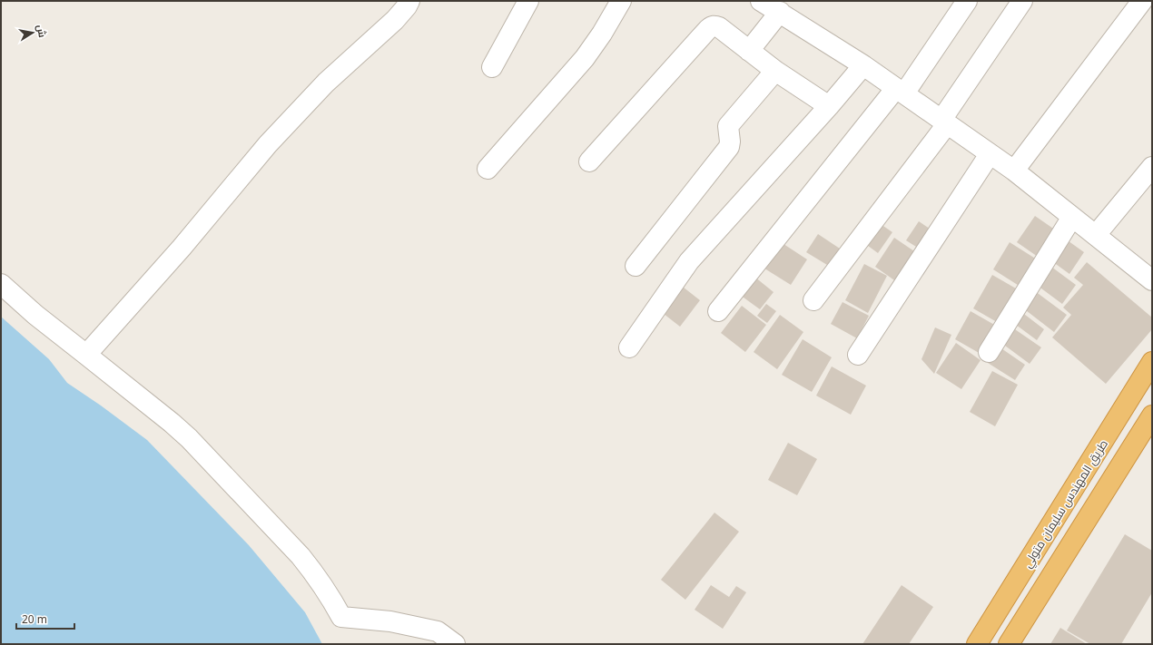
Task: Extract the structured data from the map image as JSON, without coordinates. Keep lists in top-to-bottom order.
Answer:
{
  "streets": {
    "highway": ["طريق المهندس سليمان متولي"]
  },
  "scale_bar": "20 m",
  "north": "right"
}
